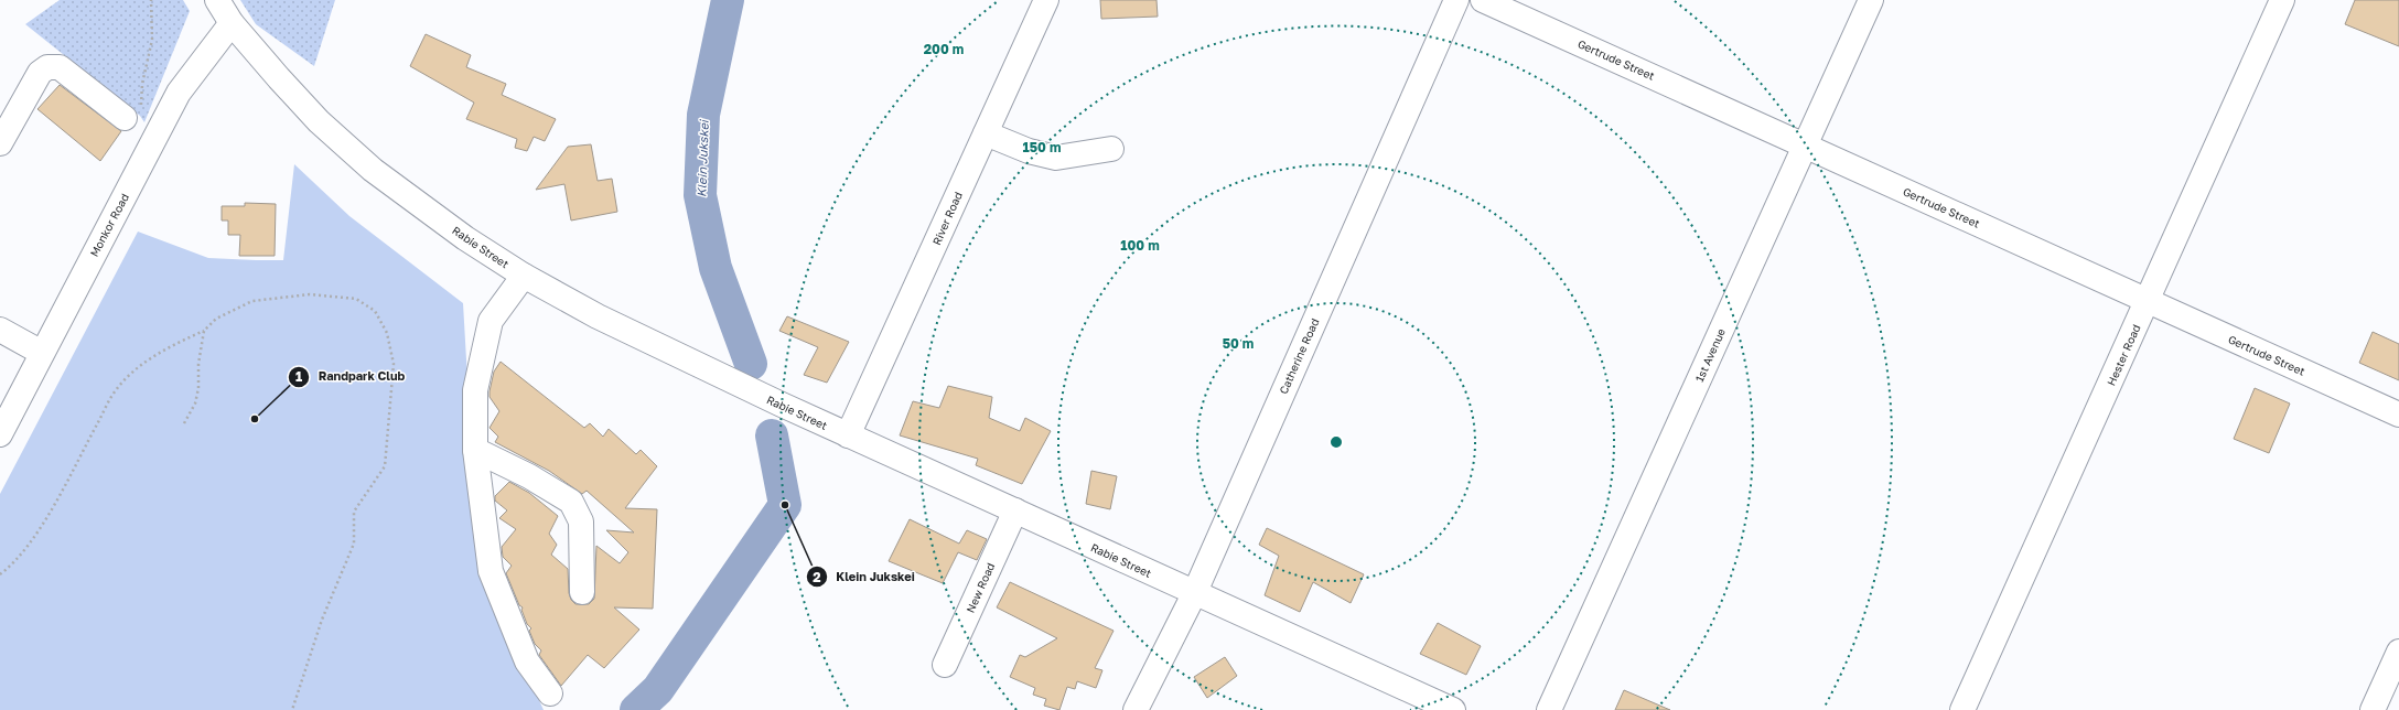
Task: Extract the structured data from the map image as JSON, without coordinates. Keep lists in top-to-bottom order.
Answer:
{
  "streets": {
    "street": [
      "Gertrude Street",
      "River Road",
      "Monkor Road",
      "Rabie Street",
      "1st Avenue",
      "Hester Road",
      "Catherine Road",
      "New Road"
    ]
  },
  "crossings": [
    ["Gertrude Street", "1st Avenue"],
    ["Gertrude Street", "Hester Road"],
    ["River Road", "Rabie Street"],
    ["Monkor Road", "Rabie Street"],
    ["Rabie Street", "Catherine Road"],
    ["Rabie Street", "New Road"]
  ],
  "water": ["Klein Jukskei"],
  "places": ["Randpark Club", "Klein Jukskei"],
  "rings": [
    "200 m",
    "150 m",
    "100 m",
    "50 m"
  ]
}
